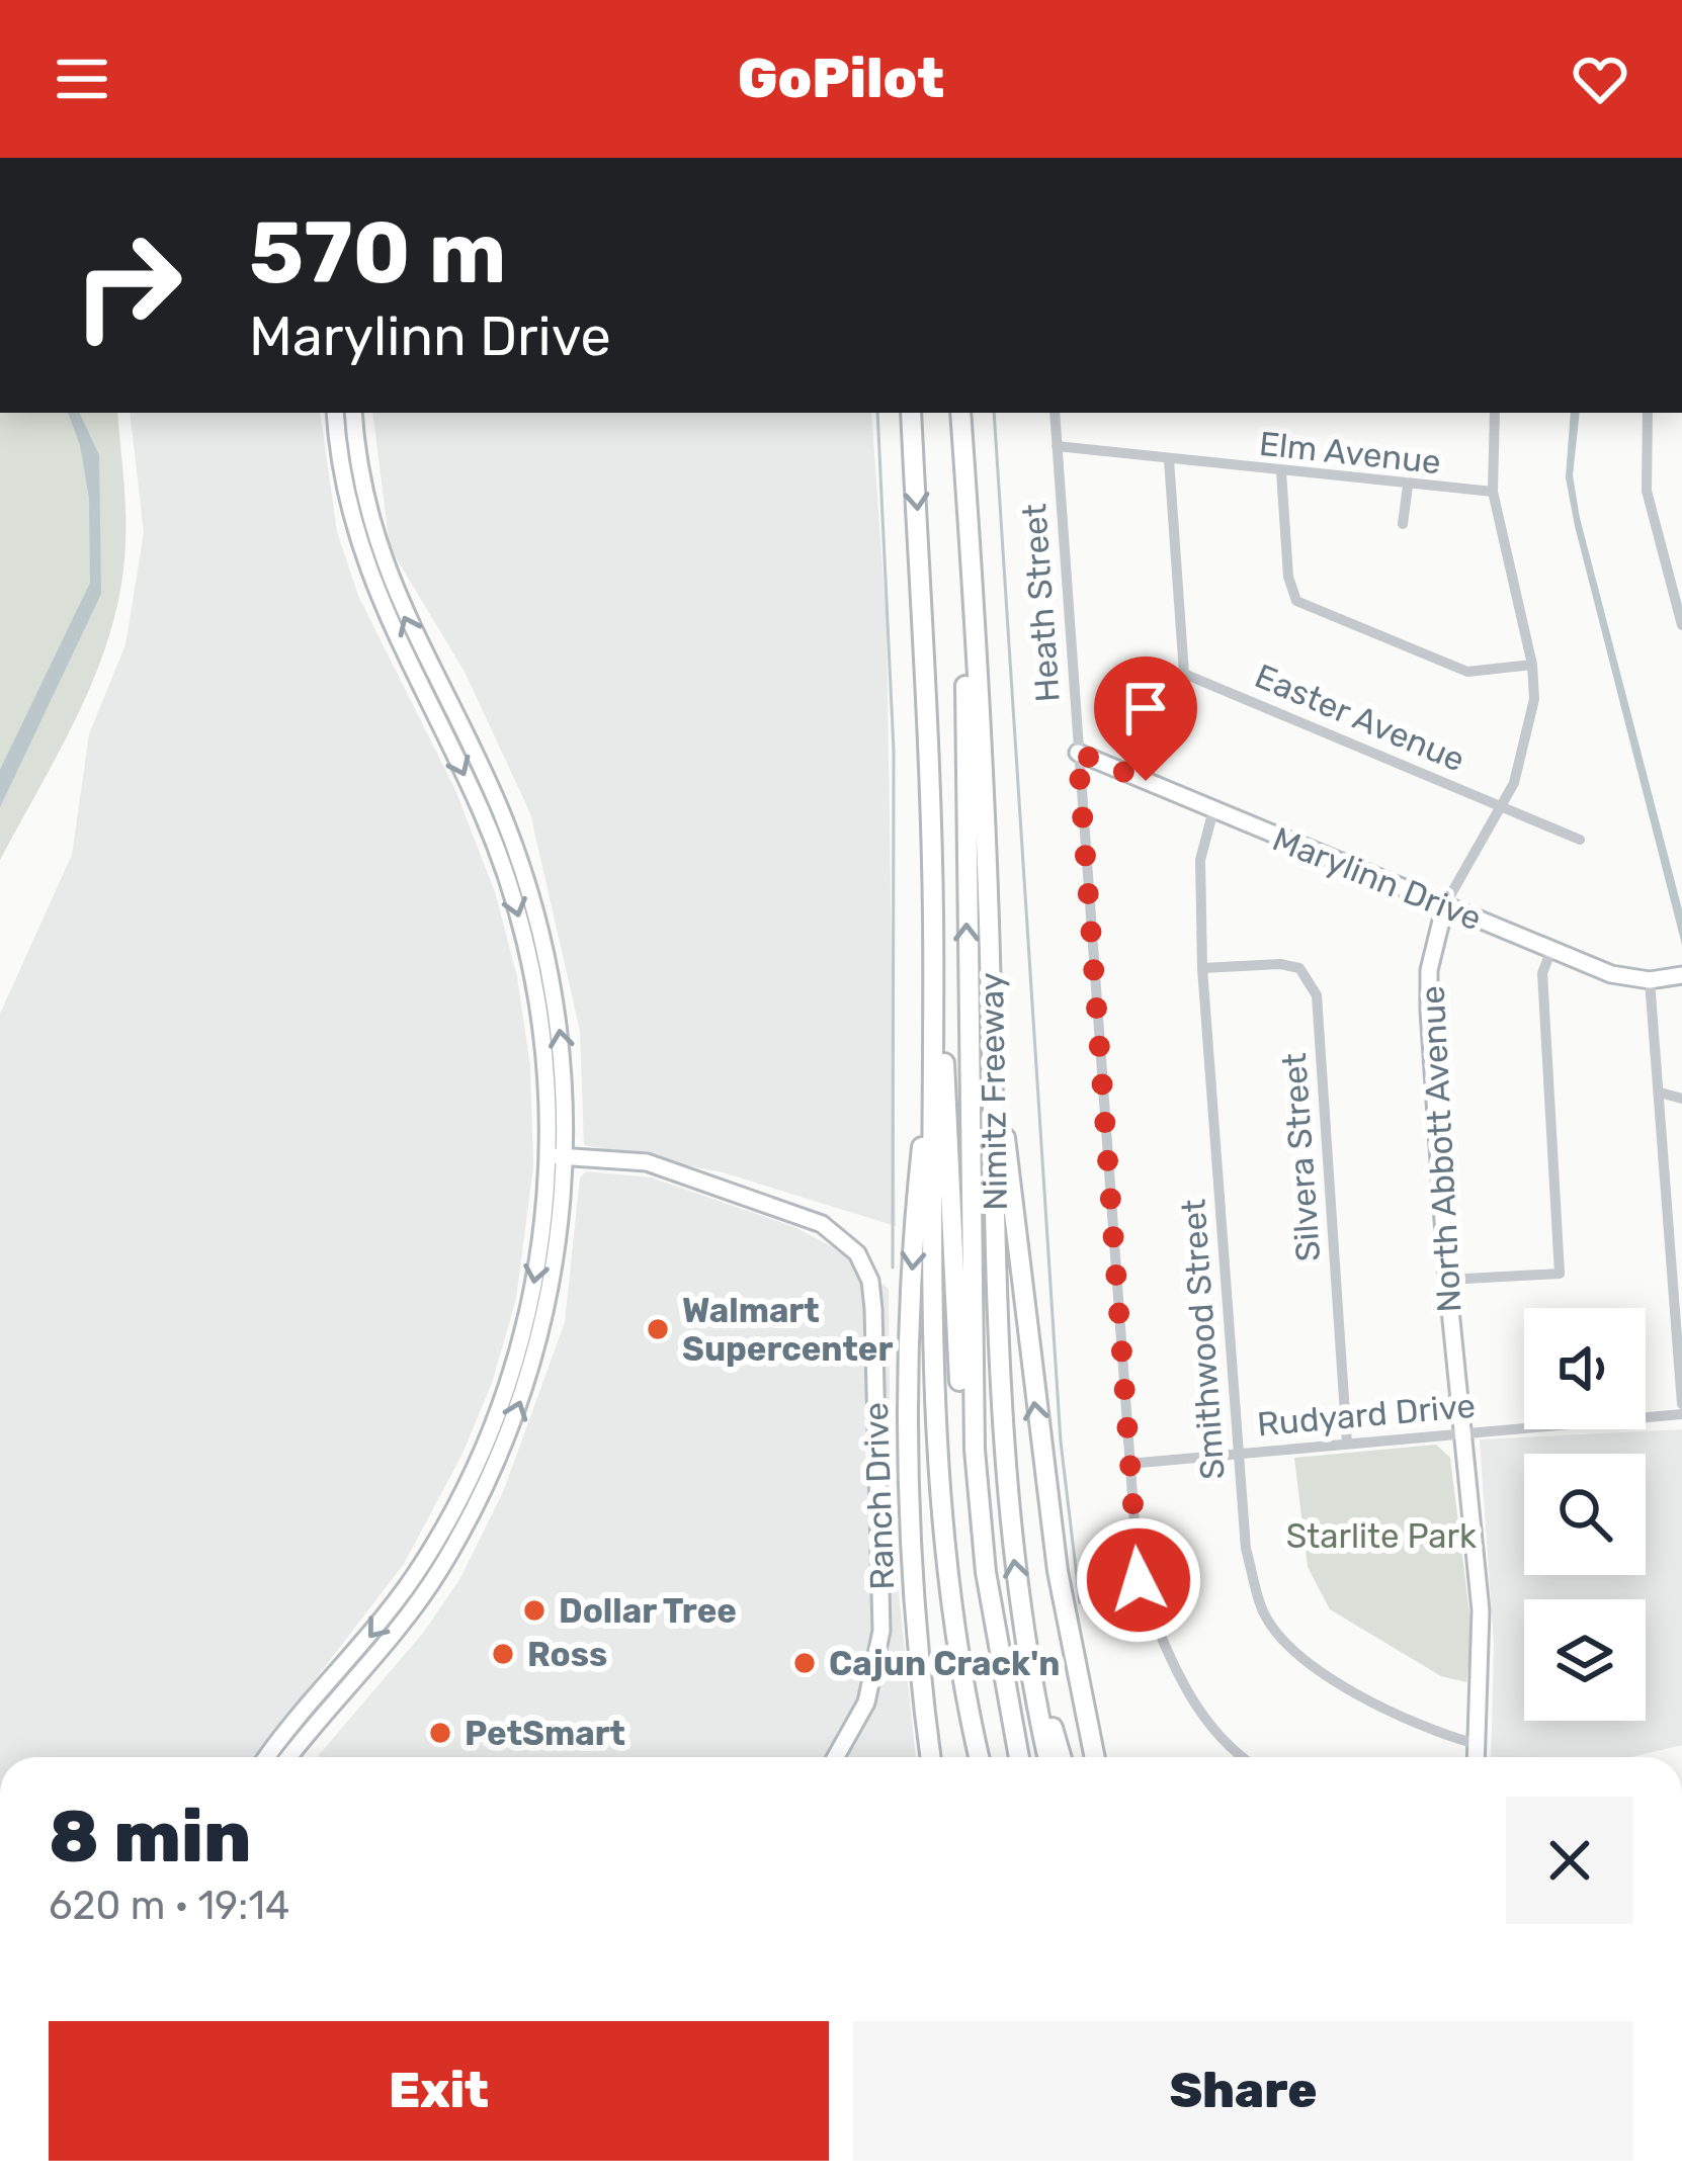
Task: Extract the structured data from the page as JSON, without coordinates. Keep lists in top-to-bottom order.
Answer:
{
  "streets": {
    "highway": ["Nimitz Freeway"],
    "main road": ["Marylinn Drive", "North Abbott Avenue", "Ranch Drive"],
    "street": [
      "Elm Avenue",
      "Heath Street",
      "Easter Avenue",
      "Silvera Street",
      "Smithwood Street",
      "Rudyard Drive"
    ]
  },
  "crossings": [
    ["Elm Avenue", "Heath Street"],
    ["Elm Avenue", "Easter Avenue"],
    ["Elm Avenue", "North Abbott Avenue"],
    ["Heath Street", "Marylinn Drive"],
    ["Heath Street", "Rudyard Drive"],
    ["Easter Avenue", "North Abbott Avenue"],
    ["Marylinn Drive", "North Abbott Avenue"],
    ["Marylinn Drive", "Smithwood Street"],
    ["North Abbott Avenue", "Smithwood Street"],
    ["North Abbott Avenue", "Rudyard Drive"],
    ["Silvera Street", "Smithwood Street"],
    ["Silvera Street", "Rudyard Drive"],
    ["Smithwood Street", "Rudyard Drive"]
  ],
  "parks": ["Starlite Park"],
  "places": [
    "Walmart Supercenter",
    "Dollar Tree",
    "Ross",
    "Cajun Crack'n",
    "PetSmart"
  ],
  "page": {
    "header": "GoPilot",
    "turn": ["570 m", "Marylinn Drive"],
    "heading": ["8 min", "620 m · 19:14"],
    "buttons": ["Exit", "Share"]
  }
}
